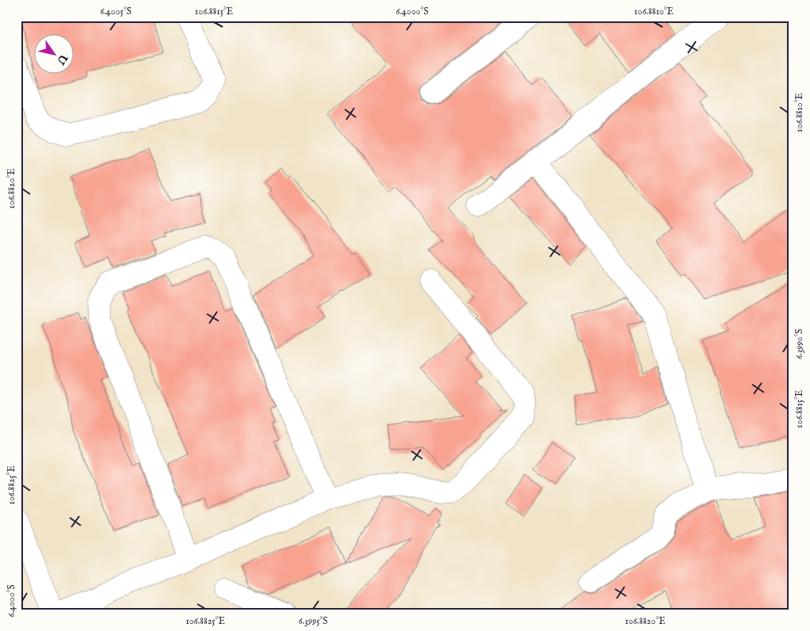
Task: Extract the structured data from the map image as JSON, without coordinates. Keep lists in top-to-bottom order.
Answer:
{
  "north": "bottom right",
  "coordinates": [
    "6.4005°S",
    "106.8815°E",
    "6.4000°S",
    "106.8810°E",
    "106.8820°E",
    "6.3990°S",
    "106.8825°E",
    "6.3995°S"
  ]
}
